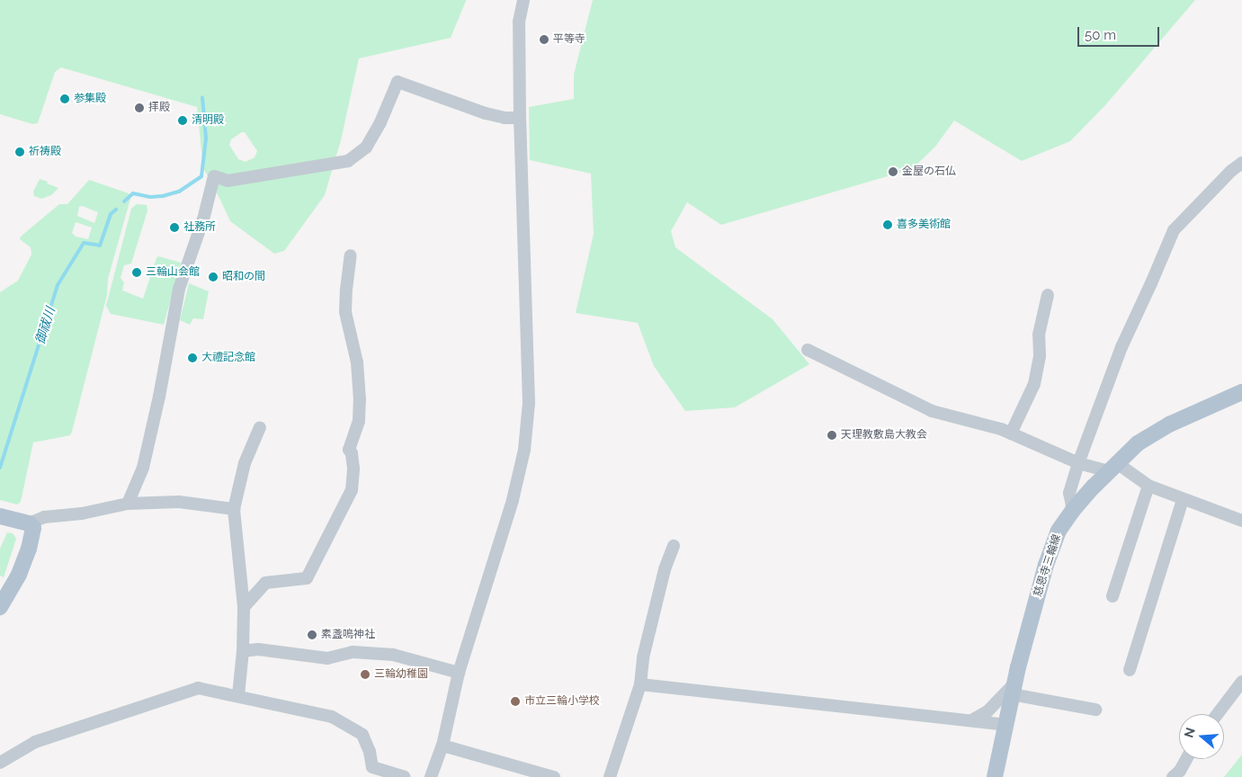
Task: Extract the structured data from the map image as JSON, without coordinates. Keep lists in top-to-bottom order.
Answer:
{
  "streets": {
    "main road": ["慈恩寺三輪線"]
  },
  "water": ["御祓川"],
  "places": [
    "平等寺",
    "参集殿",
    "拝殿",
    "清明殿",
    "祈祷殿",
    "金屋の石仏",
    "喜多美術館",
    "社務所",
    "三輪山会館",
    "昭和の間",
    "大禮記念館",
    "天理教敷島大教会",
    "素盞鳴神社",
    "三輪幼稚園",
    "市立三輪小学校"
  ],
  "scale_bar": "50 m",
  "north": "left"
}
